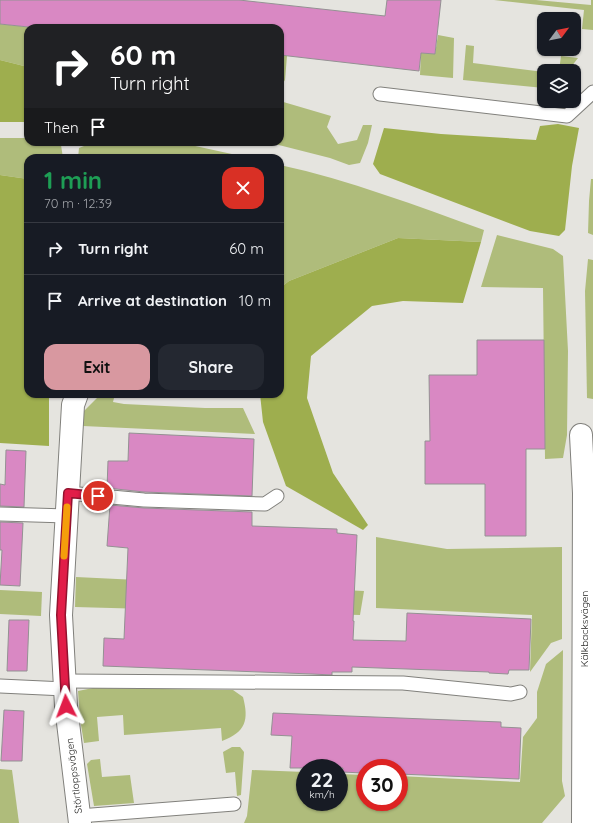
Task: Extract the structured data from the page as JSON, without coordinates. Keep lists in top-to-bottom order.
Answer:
{
  "streets": {
    "street": ["Kälkbacksvägen", "Störtloppsvägen"]
  },
  "north": "top right",
  "page": {
    "turn": ["60 m", "Turn right"],
    "then": "Then",
    "heading": ["1 min", "70 m · 12:39"],
    "list": [
      {
        "name": "Turn right",
        "value": "60 m"
      },
      {
        "name": "Arrive at destination",
        "value": "10 m"
      }
    ],
    "buttons": ["Exit", "Share"],
    "speed": "22 km/h",
    "limit": "30"
  }
}
